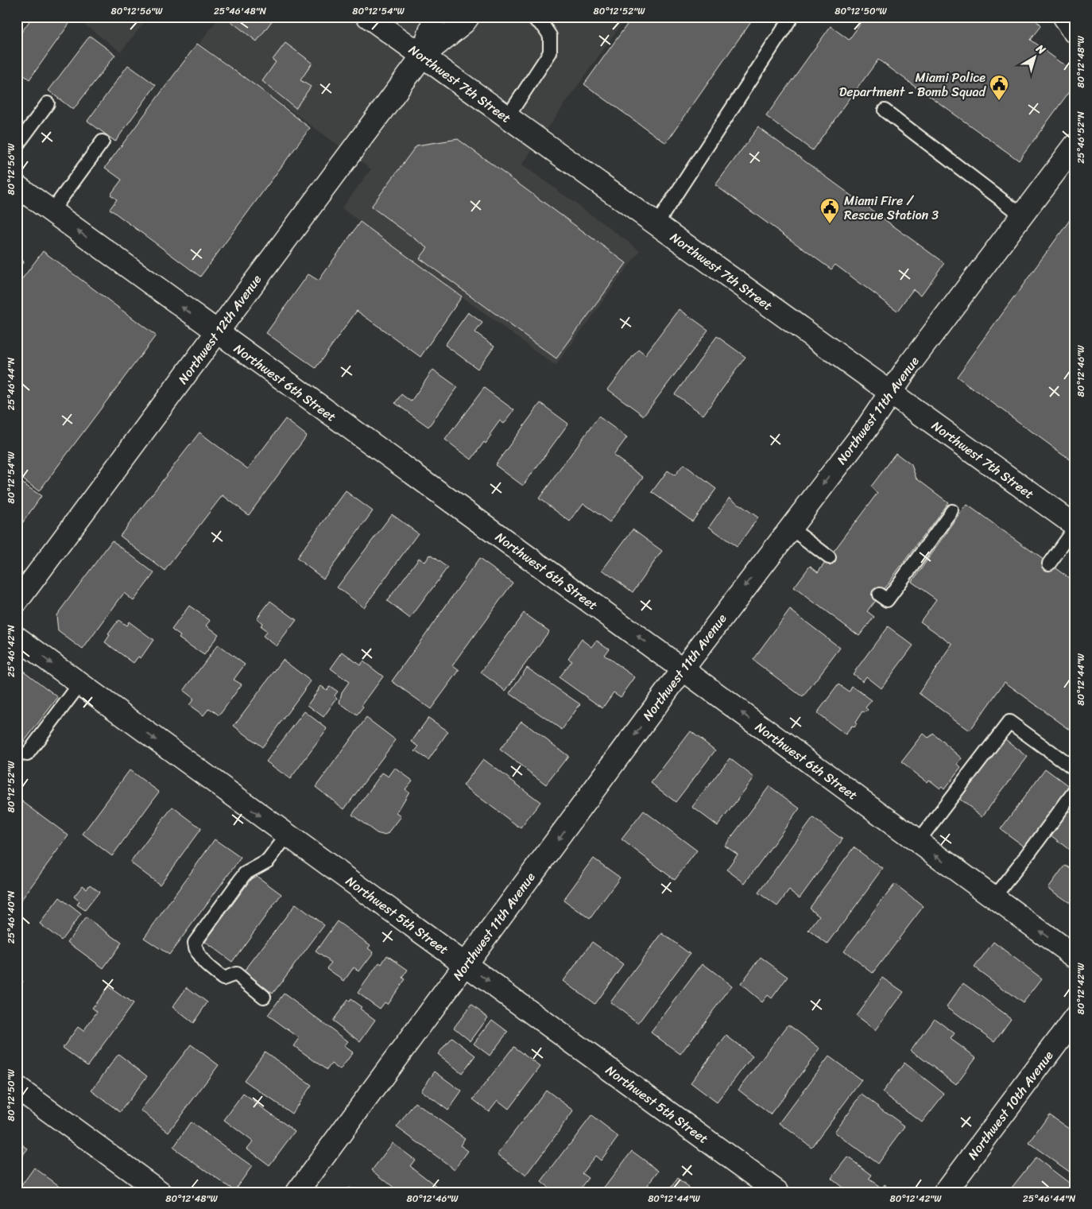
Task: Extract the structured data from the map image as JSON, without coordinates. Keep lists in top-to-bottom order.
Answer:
{
  "streets": {
    "street": [
      "Northwest 7th Street",
      "Northwest 12th Avenue",
      "Northwest 6th Street",
      "Northwest 11th Avenue",
      "Northwest 5th Street",
      "Northwest 10th Avenue"
    ]
  },
  "crossings": [
    ["Northwest 7th Street", "Northwest 12th Avenue"],
    ["Northwest 7th Street", "Northwest 11th Avenue"],
    ["Northwest 12th Avenue", "Northwest 6th Street"],
    ["Northwest 6th Street", "Northwest 11th Avenue"],
    ["Northwest 11th Avenue", "Northwest 5th Street"]
  ],
  "one_way": ["Northwest 6th Street", "Northwest 11th Avenue", "Northwest 5th Street"],
  "places": {
    "public building": ["Miami Police Department - Bomb Squad", "Miami Fire / Rescue Station 3"]
  },
  "north": "top right",
  "coordinates": [
    "80°12'56\"W",
    "25°46'48\"N",
    "80°12'54\"W",
    "80°12'52\"W",
    "80°12'50\"W",
    "80°12'48\"W",
    "25°46'52\"N",
    "80°12'46\"W",
    "25°46'44\"N",
    "25°46'42\"N",
    "80°12'44\"W",
    "25°46'40\"N",
    "80°12'42\"W"
  ]
}
